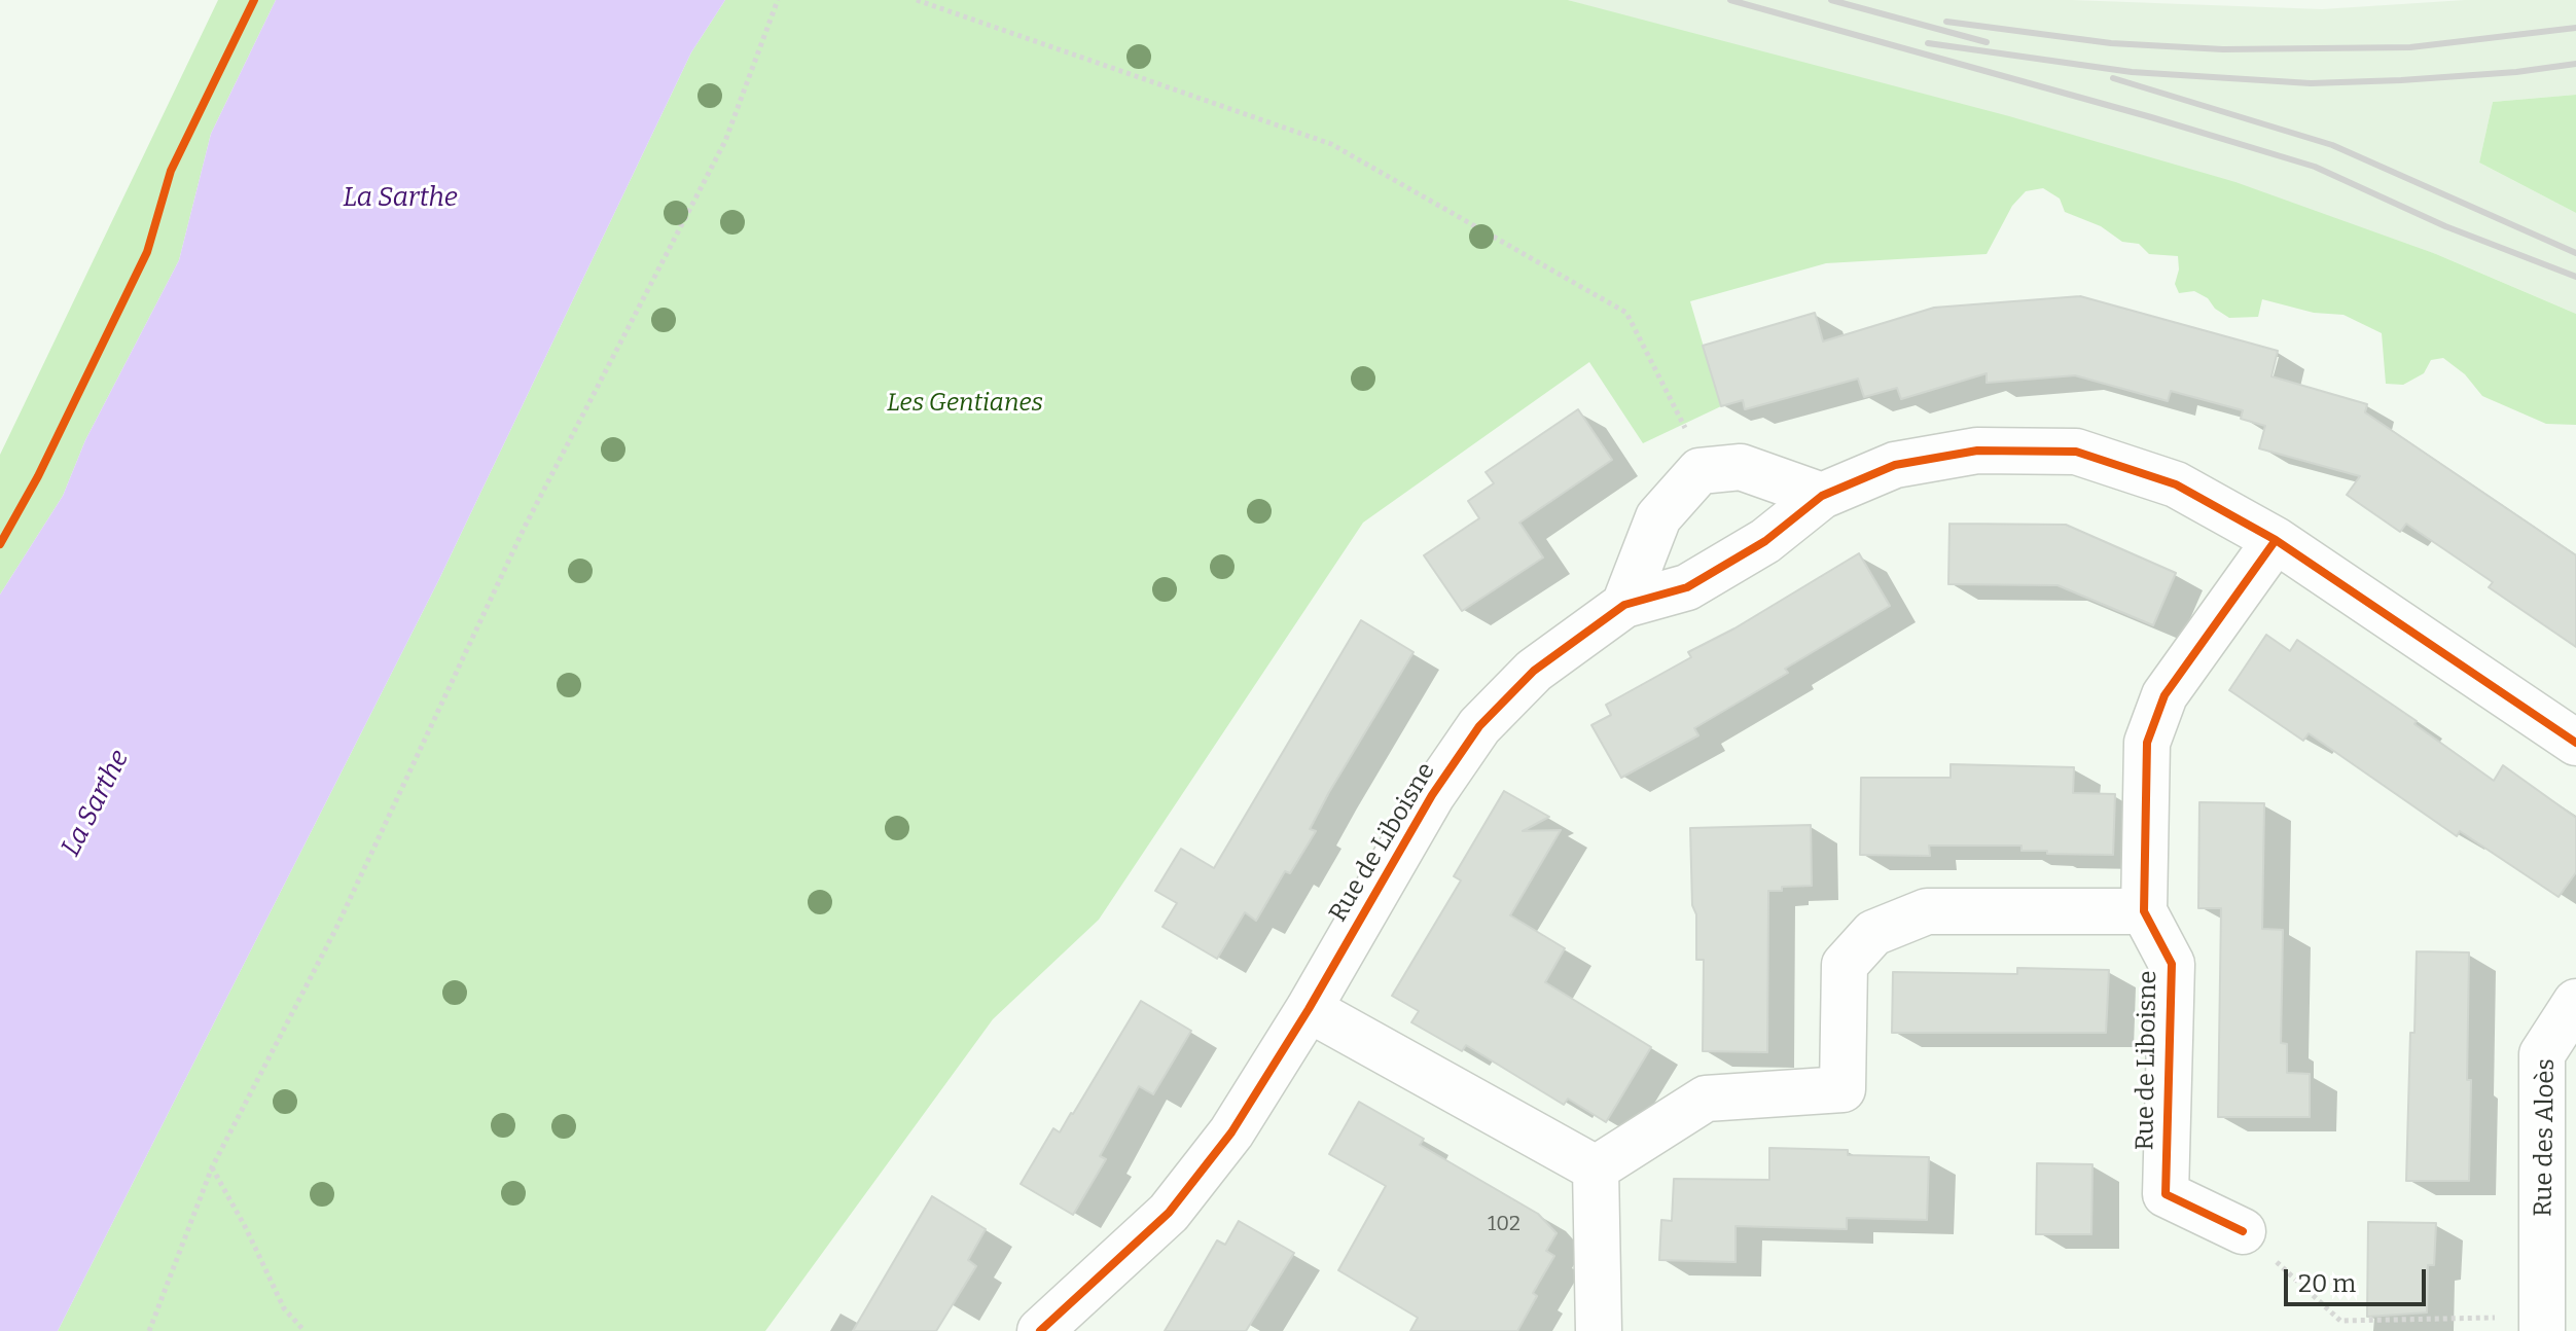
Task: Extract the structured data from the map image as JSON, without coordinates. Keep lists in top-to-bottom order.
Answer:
{
  "streets": {
    "street": ["Rue de Liboisne", "Rue des Aloès"]
  },
  "water": ["La Sarthe"],
  "parks": ["Les Gentianes"],
  "house_numbers": ["102"],
  "scale_bar": "20 m"
}
